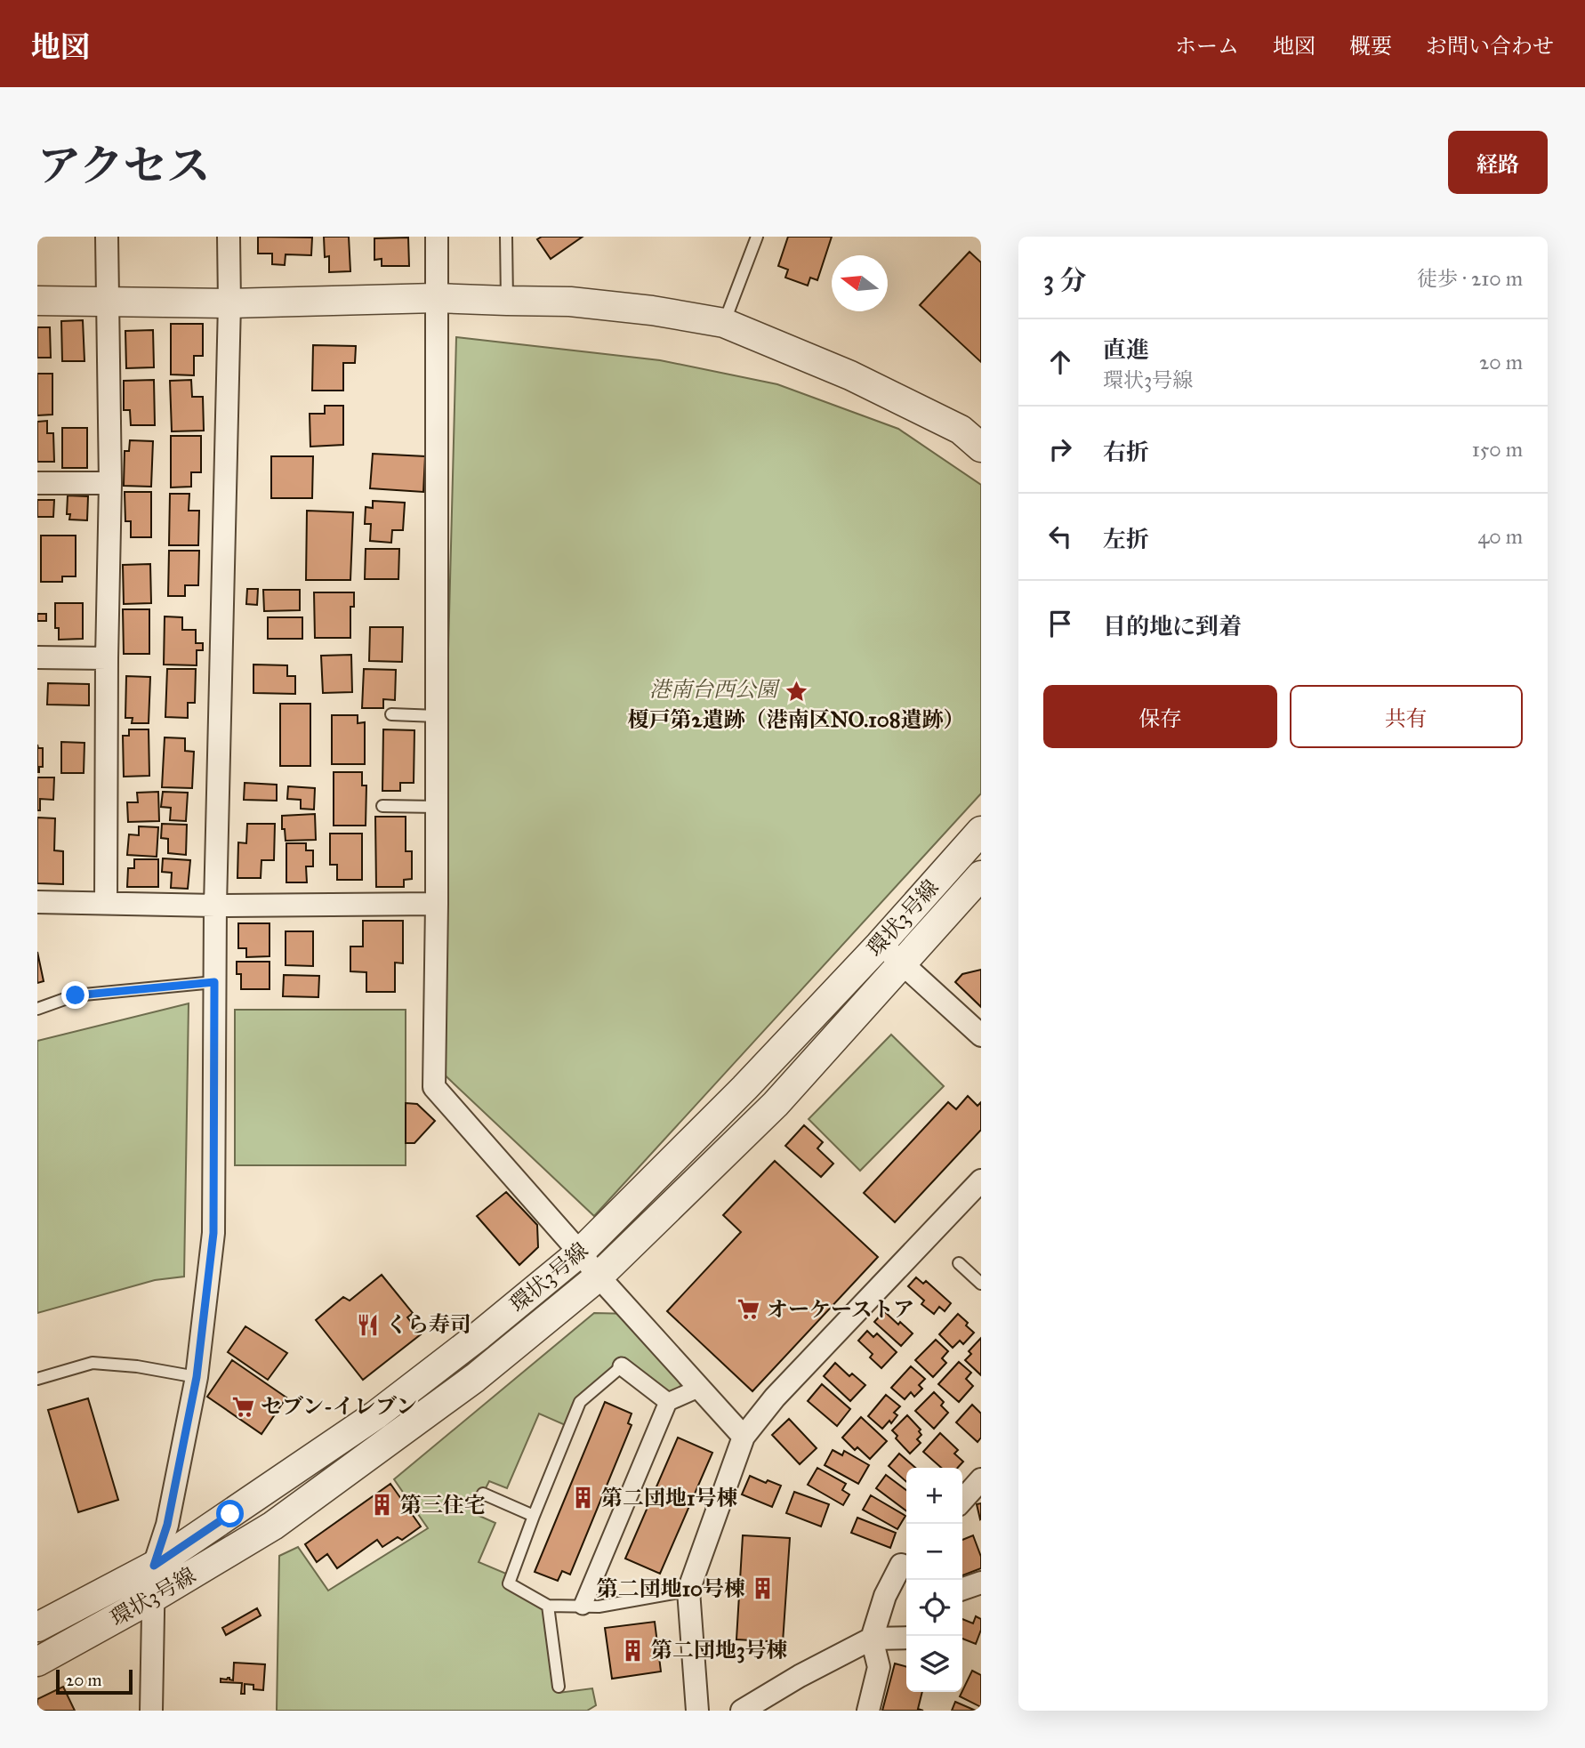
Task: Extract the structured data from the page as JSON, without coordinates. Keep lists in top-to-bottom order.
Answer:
{
  "streets": {
    "street": ["環状3号線"]
  },
  "parks": ["港南台西公園"],
  "places": {
    "place": ["榎戸第2遺跡（港南区NO.108遺跡）"],
    "supermarket": ["オーケーストア", "セブン-イレブン"],
    "restaurant": ["くら寿司"],
    "building": [
      "第二団地1号棟",
      "第三住宅",
      "第二団地10号棟",
      "第二団地3号棟"
    ]
  },
  "scale_bar": "20 m",
  "north": "left",
  "page": {
    "header": "地図",
    "nav": [
      "ホーム",
      "地図",
      "概要",
      "お問い合わせ"
    ],
    "title": "アクセス",
    "buttons": [
      "経路",
      ["保存", "共有"]
    ],
    "heading": ["3 分", "徒歩 · 210 m"],
    "list": [
      ["直進", "環状3号線", "20 m"],
      ["右折", "150 m"],
      ["左折", "40 m"],
      "目的地に到着"
    ],
    "map_buttons": ["+", "−"],
    "scale": "20 m"
  }
}
